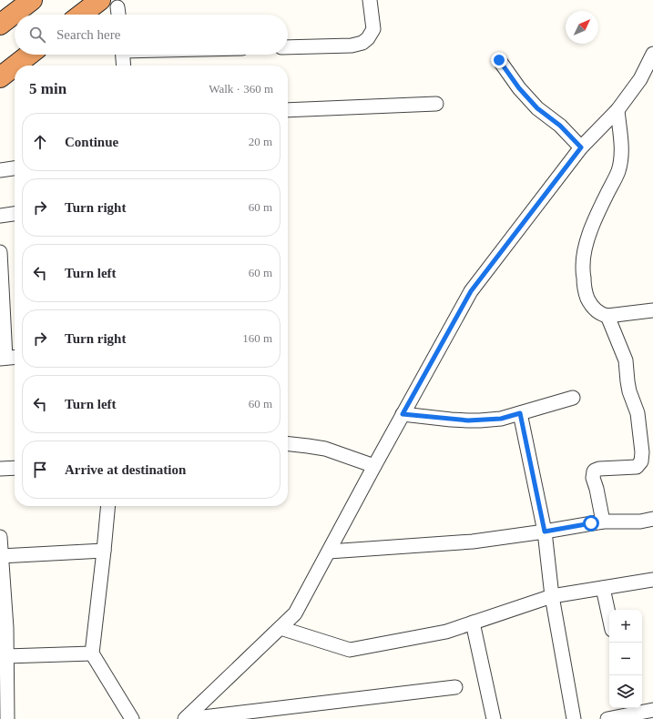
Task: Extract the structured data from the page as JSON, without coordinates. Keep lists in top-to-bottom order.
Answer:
{
  "north": "top right",
  "page": {
    "search": "Search here",
    "heading": ["5 min", "Walk · 360 m"],
    "list": [
      ["Continue", "20 m"],
      ["Turn right", "60 m"],
      ["Turn left", "60 m"],
      ["Turn right", "160 m"],
      ["Turn left", "60 m"],
      "Arrive at destination"
    ],
    "map_buttons": ["+", "−"]
  }
}
